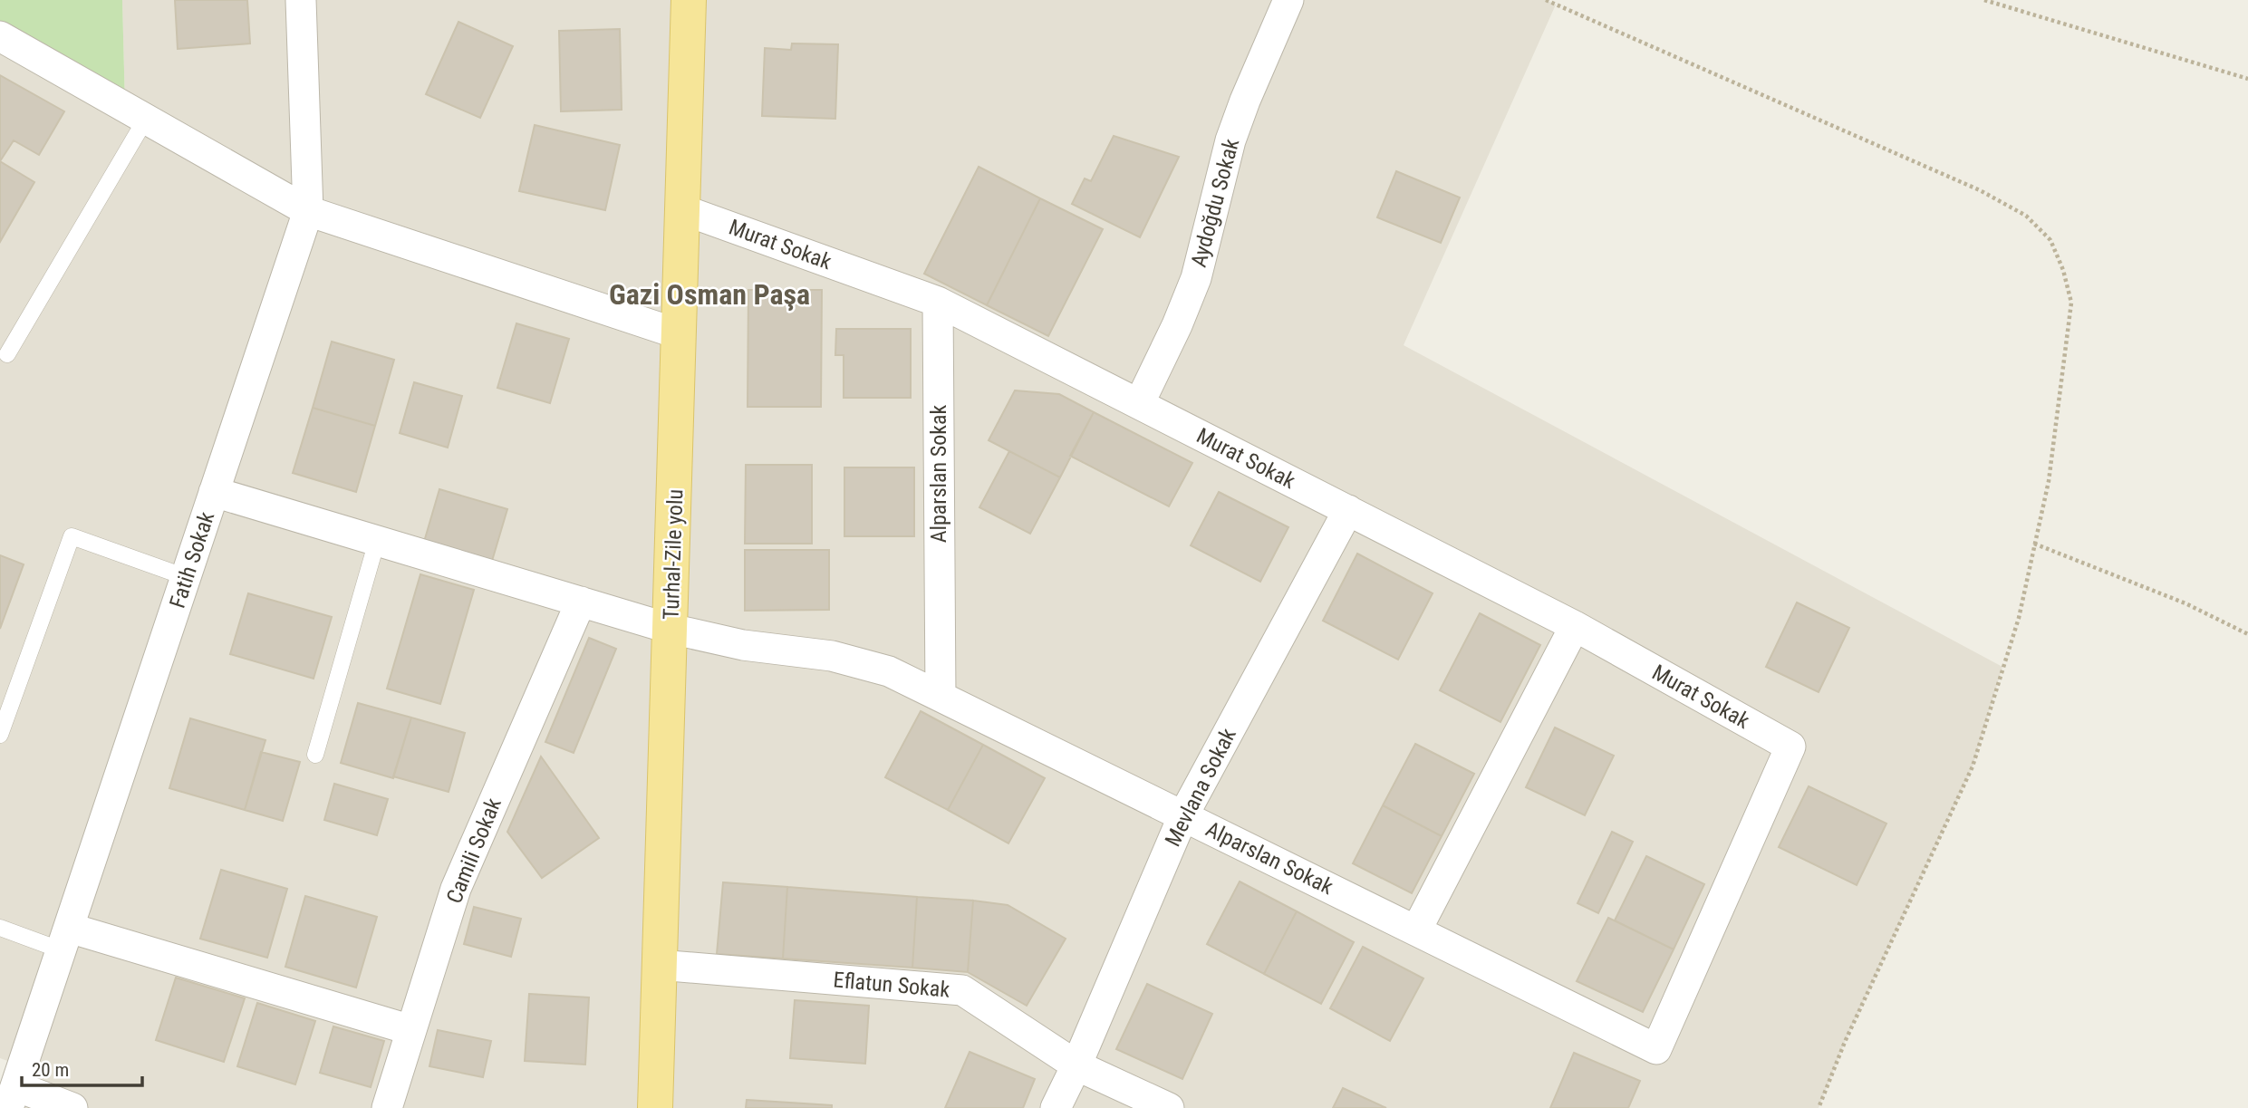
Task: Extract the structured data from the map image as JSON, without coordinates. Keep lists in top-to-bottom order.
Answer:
{
  "streets": {
    "main road": ["Turhal-Zile yolu"],
    "street": [
      "Aydoğdu Sokak",
      "Murat Sokak",
      "Alparslan Sokak",
      "Fatih Sokak",
      "Mevlana Sokak",
      "Camili Sokak",
      "Eflatun Sokak"
    ]
  },
  "crossings": [
    ["Aydoğdu Sokak", "Murat Sokak"],
    ["Murat Sokak", "Alparslan Sokak"],
    ["Murat Sokak", "Turhal-Zile yolu"],
    ["Murat Sokak", "Mevlana Sokak"],
    ["Alparslan Sokak", "Mevlana Sokak"],
    ["Turhal-Zile yolu", "Eflatun Sokak"],
    ["Mevlana Sokak", "Eflatun Sokak"]
  ],
  "districts": ["Gazi Osman Paşa"],
  "scale_bar": "20 m"
}
